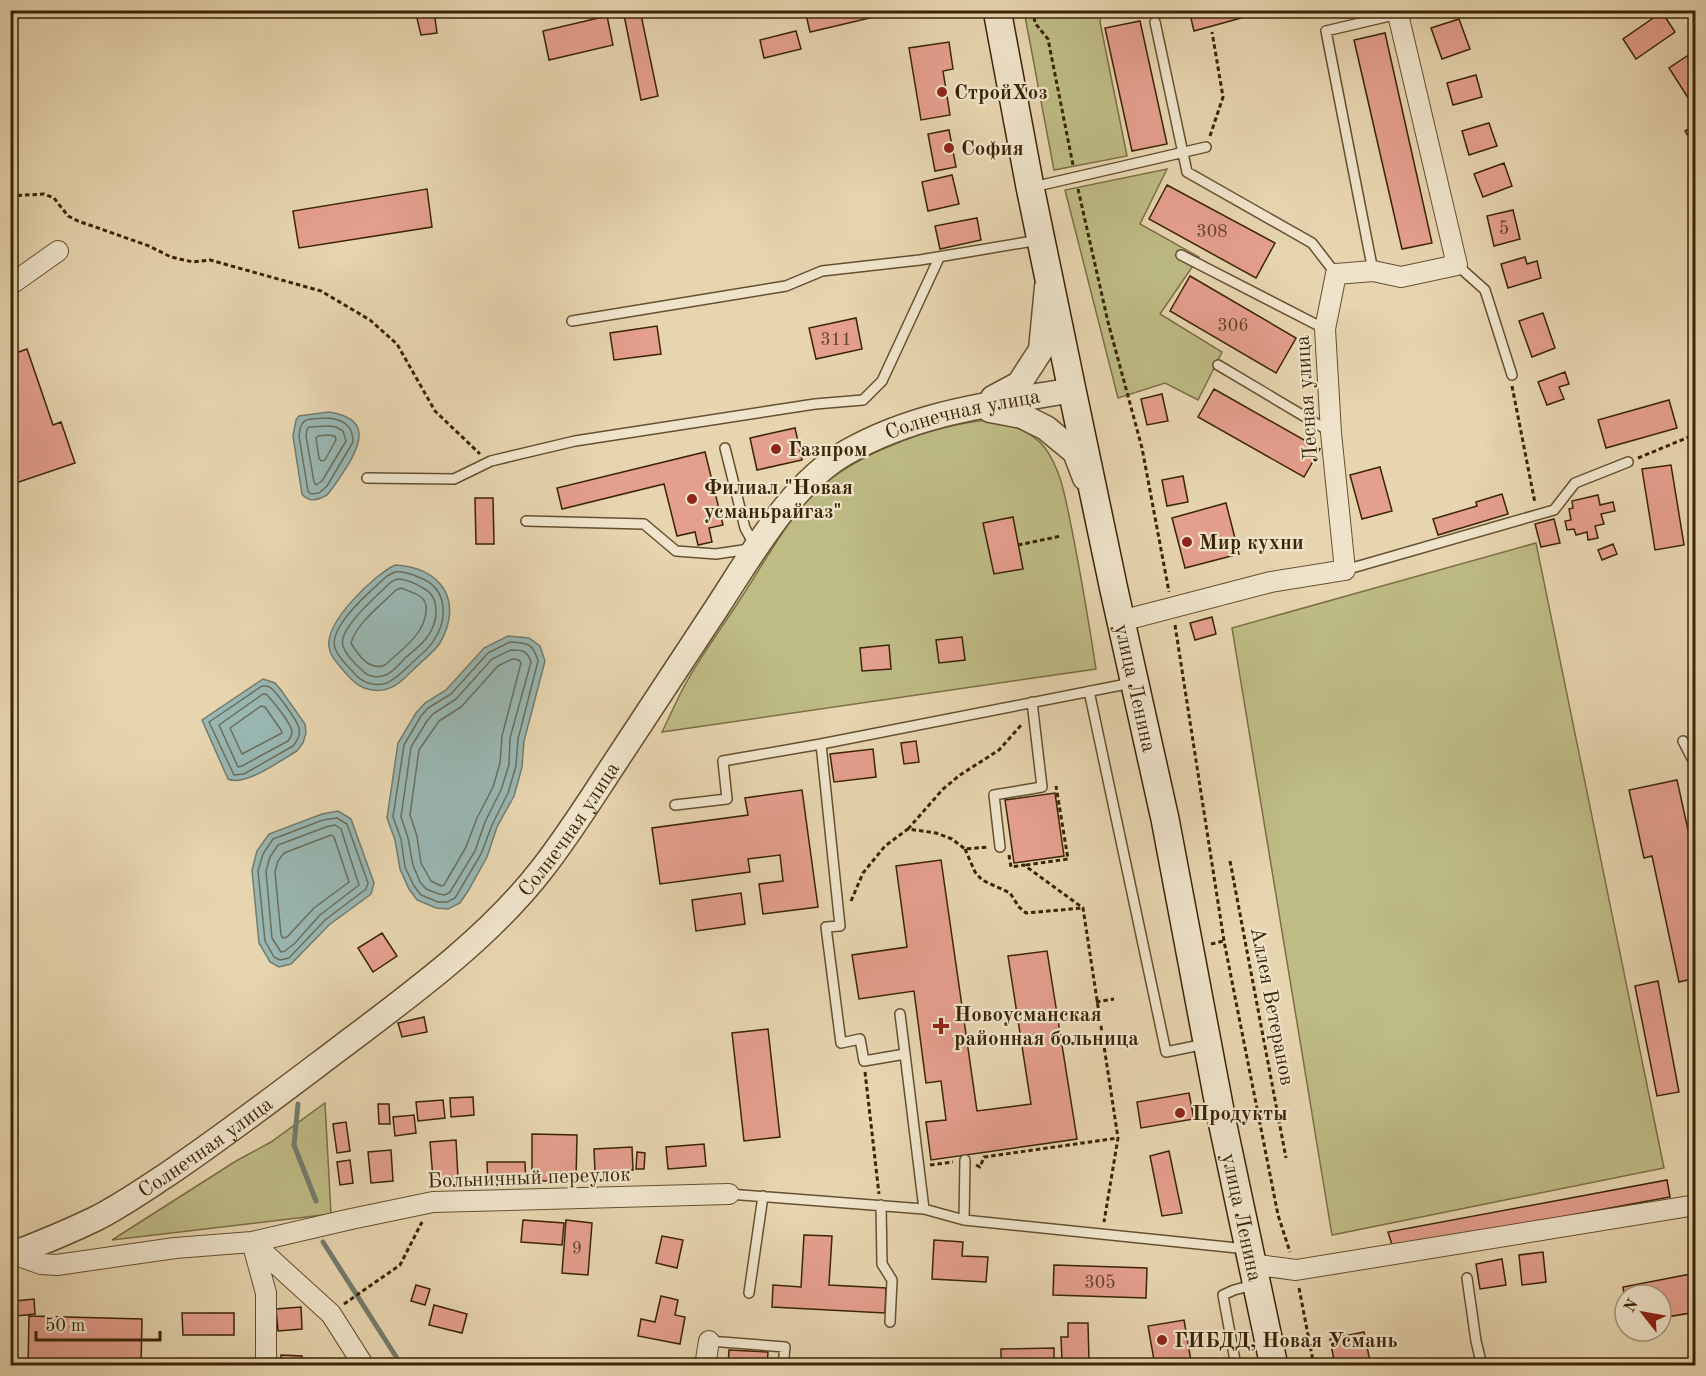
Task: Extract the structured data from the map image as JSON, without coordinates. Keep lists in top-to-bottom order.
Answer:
{
  "streets": {
    "main road": ["улица Ленина"],
    "street": ["Лесная улица", "Солнечная улица", "Больничный переулок"],
    "path": ["Аллея Ветеранов"]
  },
  "crossings": [
    ["Солнечная улица", "улица Ленина"],
    ["Солнечная улица", "Больничный переулок"]
  ],
  "places": {
    "other": [
      "СтройХоз",
      "София",
      "Газпром",
      "Филиал \"Новая усманьрайгаз\"",
      "Мир кухни",
      "Продукты",
      "ГИБДД, Новая Усмань"
    ],
    "health": ["Новоусманская районная больница"]
  },
  "house_numbers": [
    "5",
    "308",
    "306",
    "311",
    "9",
    "305"
  ],
  "scale_bar": "50 m",
  "north": "top left"
}
